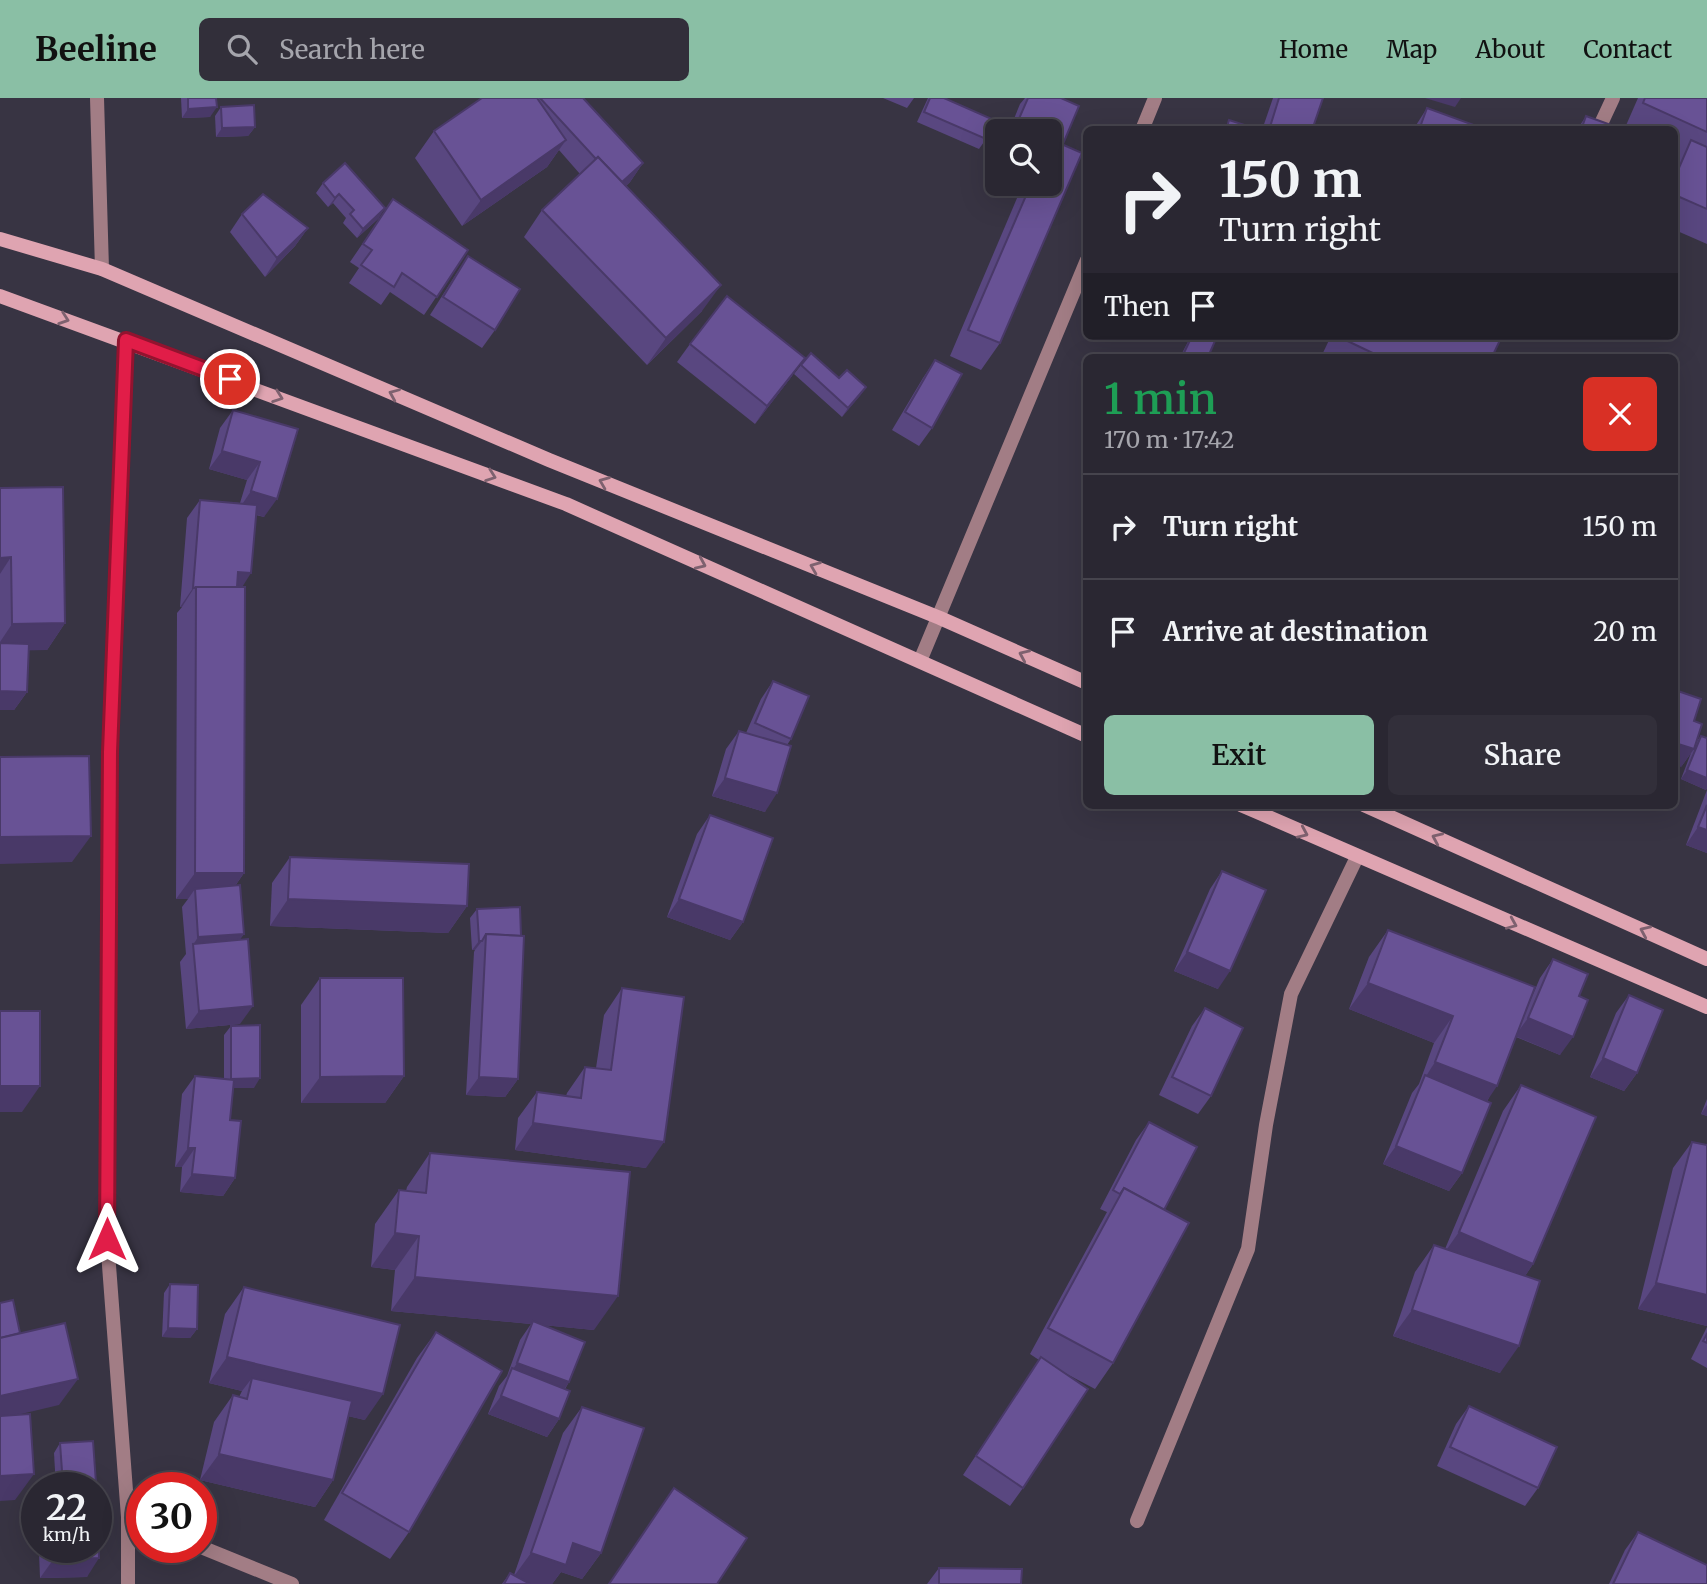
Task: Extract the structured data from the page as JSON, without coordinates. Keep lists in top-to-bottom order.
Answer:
{
  "page": {
    "header": "Beeline",
    "search": "Search here",
    "nav": [
      "Home",
      "Map",
      "About",
      "Contact"
    ],
    "turn": ["150 m", "Turn right"],
    "then": "Then",
    "heading": ["1 min", "170 m · 17:42"],
    "list": [
      {
        "name": "Turn right",
        "value": "150 m"
      },
      {
        "name": "Arrive at destination",
        "value": "20 m"
      }
    ],
    "buttons": ["Exit", "Share"],
    "speed": "22 km/h",
    "limit": "30"
  }
}
